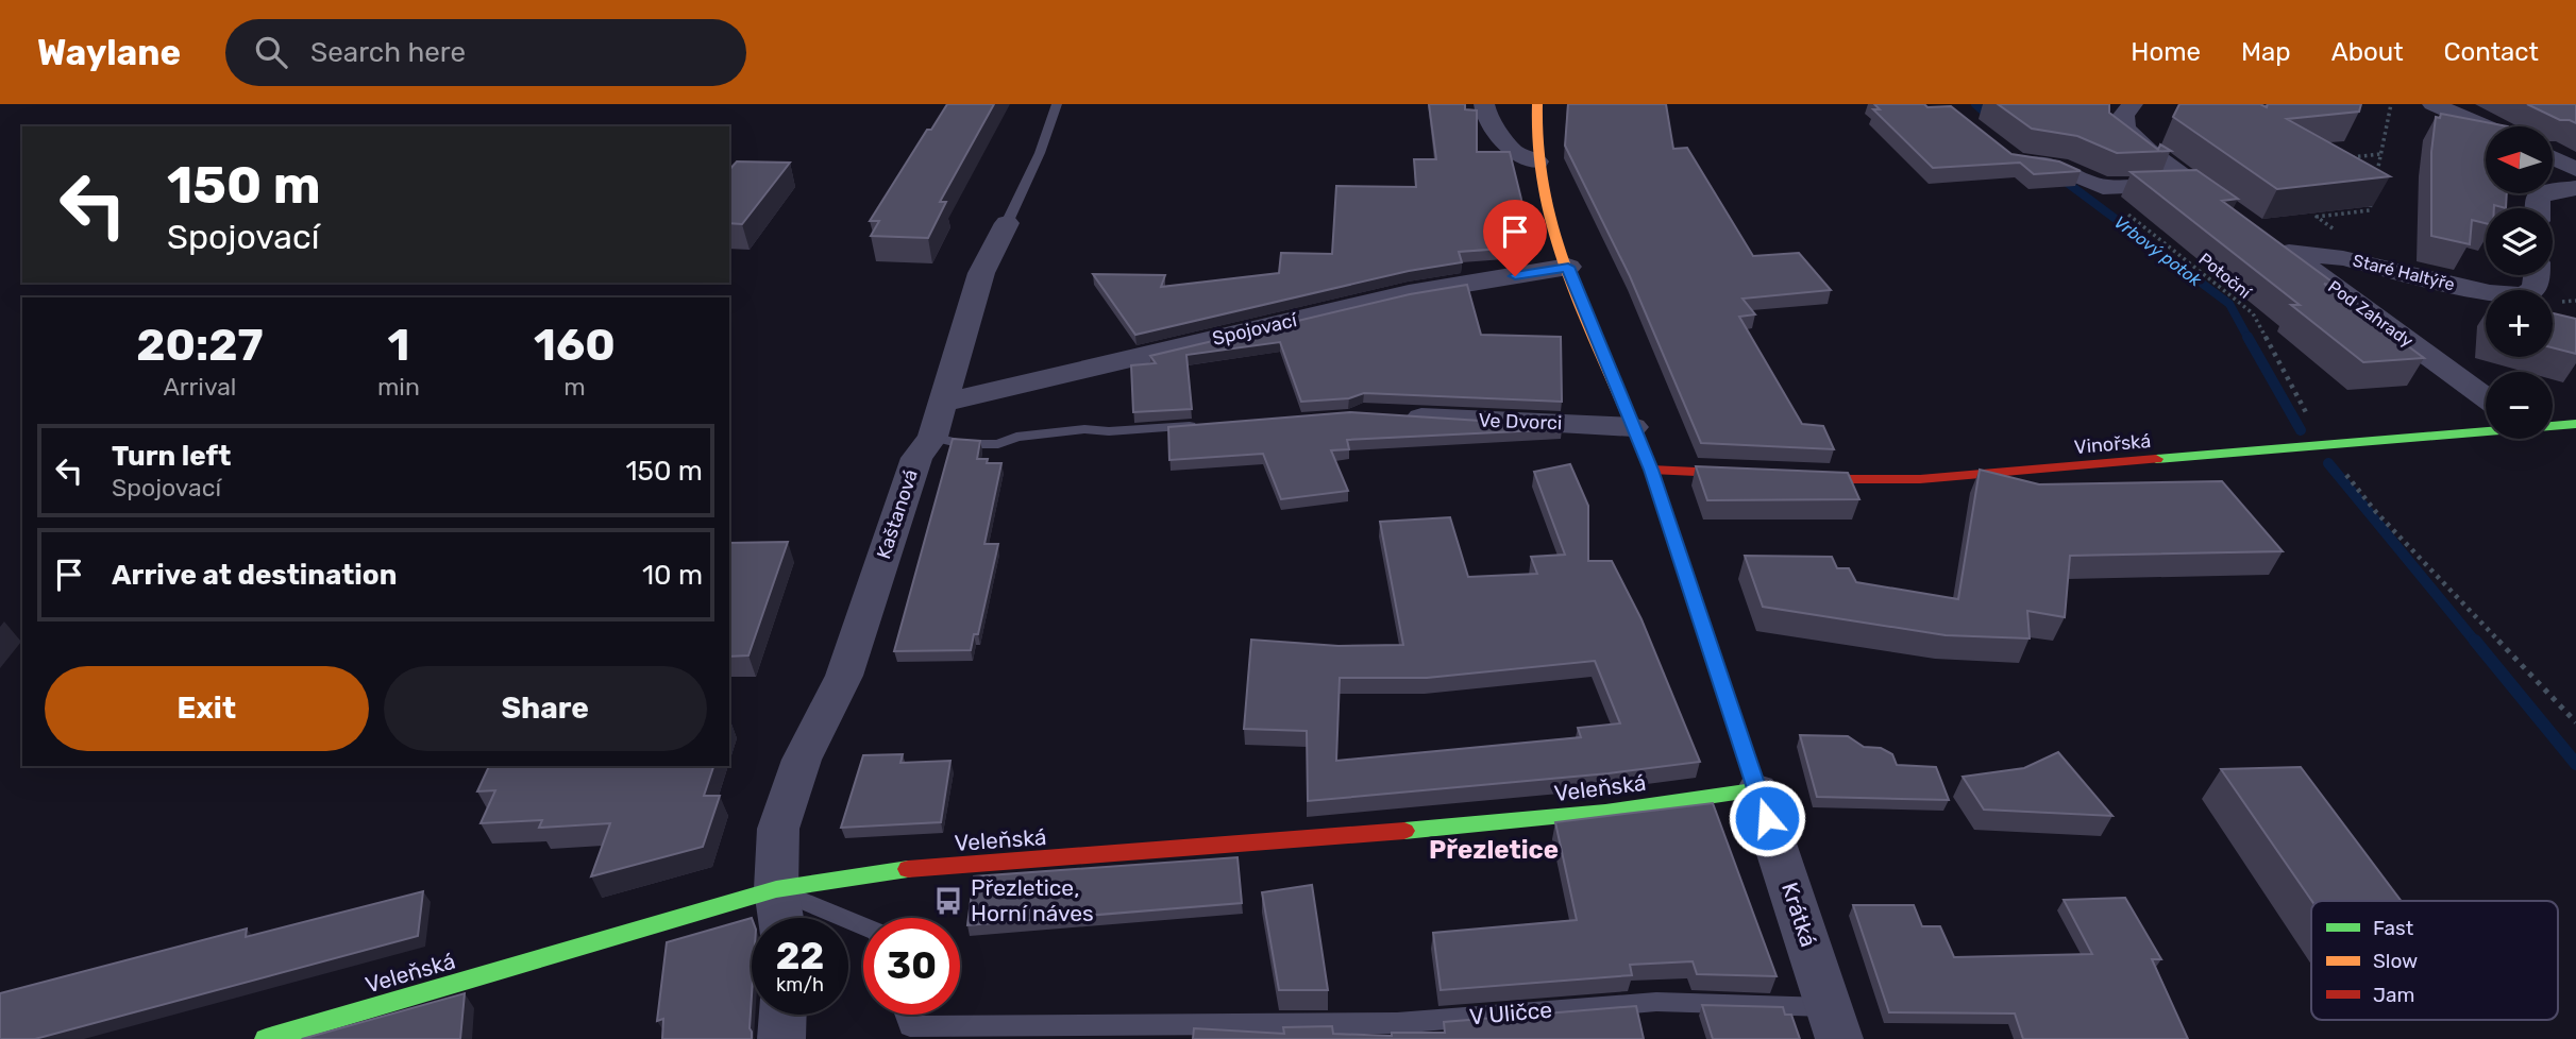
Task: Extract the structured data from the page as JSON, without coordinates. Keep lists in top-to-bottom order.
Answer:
{
  "streets": {
    "street": [
      "Staré Haltýře",
      "Pod Zahrady",
      "Spojovací",
      "Ve Dvorci",
      "Vinořská",
      "Kaštanová",
      "Veleňská",
      "Krátká"
    ],
    "lane": ["V Uličce"],
    "path": ["Potoční"]
  },
  "crossings": [
    ["Staré Haltýře", "Pod Zahrady"],
    ["Potoční", "Vinořská"],
    ["Spojovací", "Kaštanová"],
    ["Kaštanová", "Veleňská"],
    ["Veleňská", "Krátká"],
    ["Krátká", "V Uličce"]
  ],
  "districts": ["Přezletice"],
  "water": ["Vrbový potok"],
  "places": {
    "bus stop": ["Přezletice, Horní náves"]
  },
  "legend": ["Fast", "Slow", "Jam"],
  "north": "left",
  "page": {
    "header": "Waylane",
    "search": "Search here",
    "nav": [
      "Home",
      "Map",
      "About",
      "Contact"
    ],
    "map_buttons": ["+", "−"],
    "turn": ["150 m", "Spojovací"],
    "eta": [
      "20:27",
      "Arrival",
      "1",
      "min",
      "160",
      "m"
    ],
    "list": [
      {
        "name": "Turn left",
        "note": "Spojovací",
        "value": "150 m"
      },
      {
        "name": "Arrive at destination",
        "value": "10 m"
      }
    ],
    "buttons": ["Exit", "Share"],
    "speed": "22 km/h",
    "limit": "30"
  }
}
